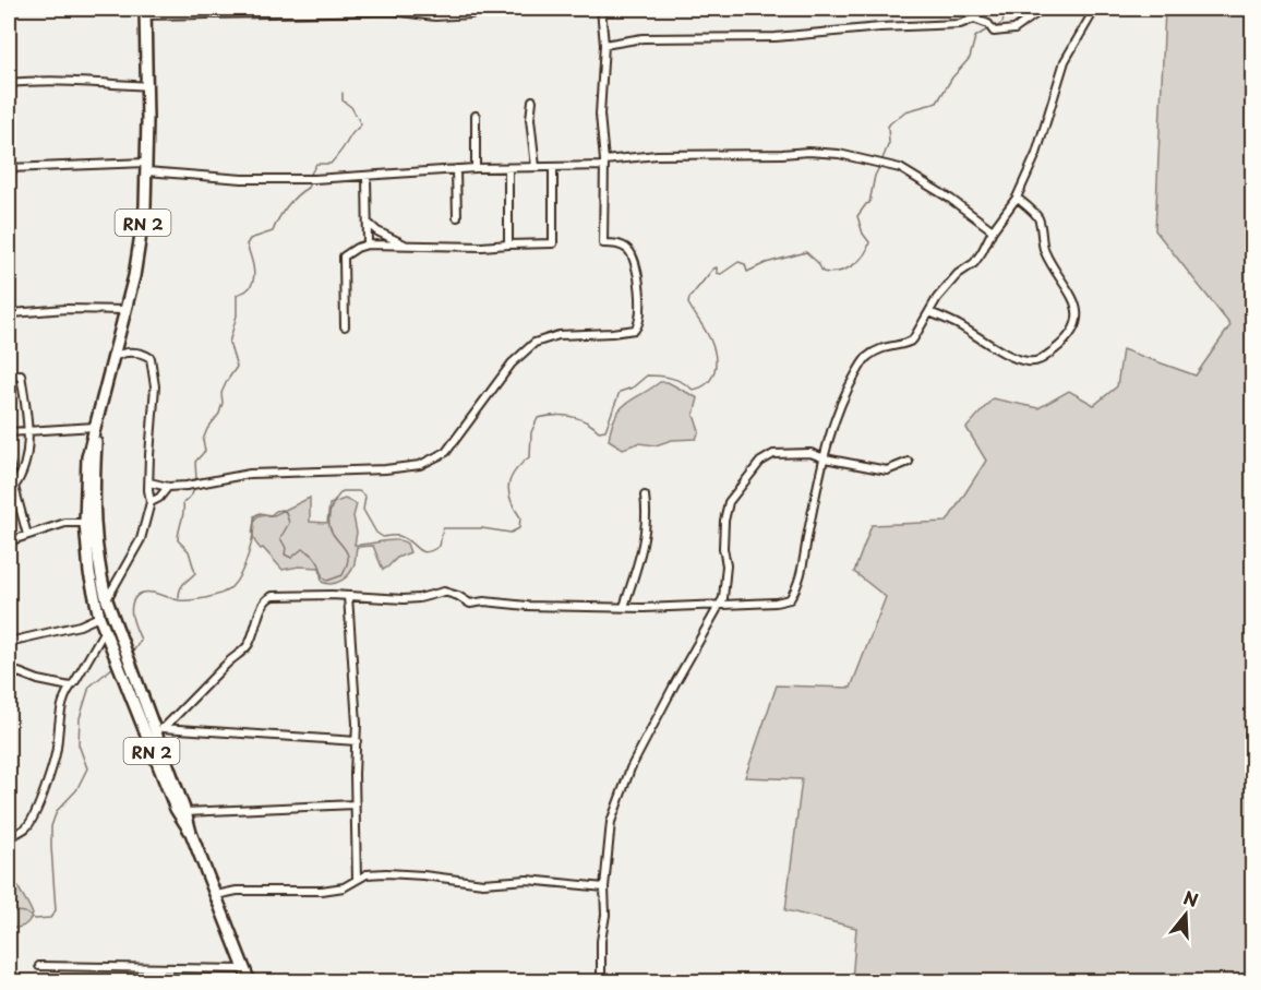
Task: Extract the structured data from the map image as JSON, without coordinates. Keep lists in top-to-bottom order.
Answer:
{
  "streets": {
    "main road": ["RN 2"]
  },
  "north": "top"
}
